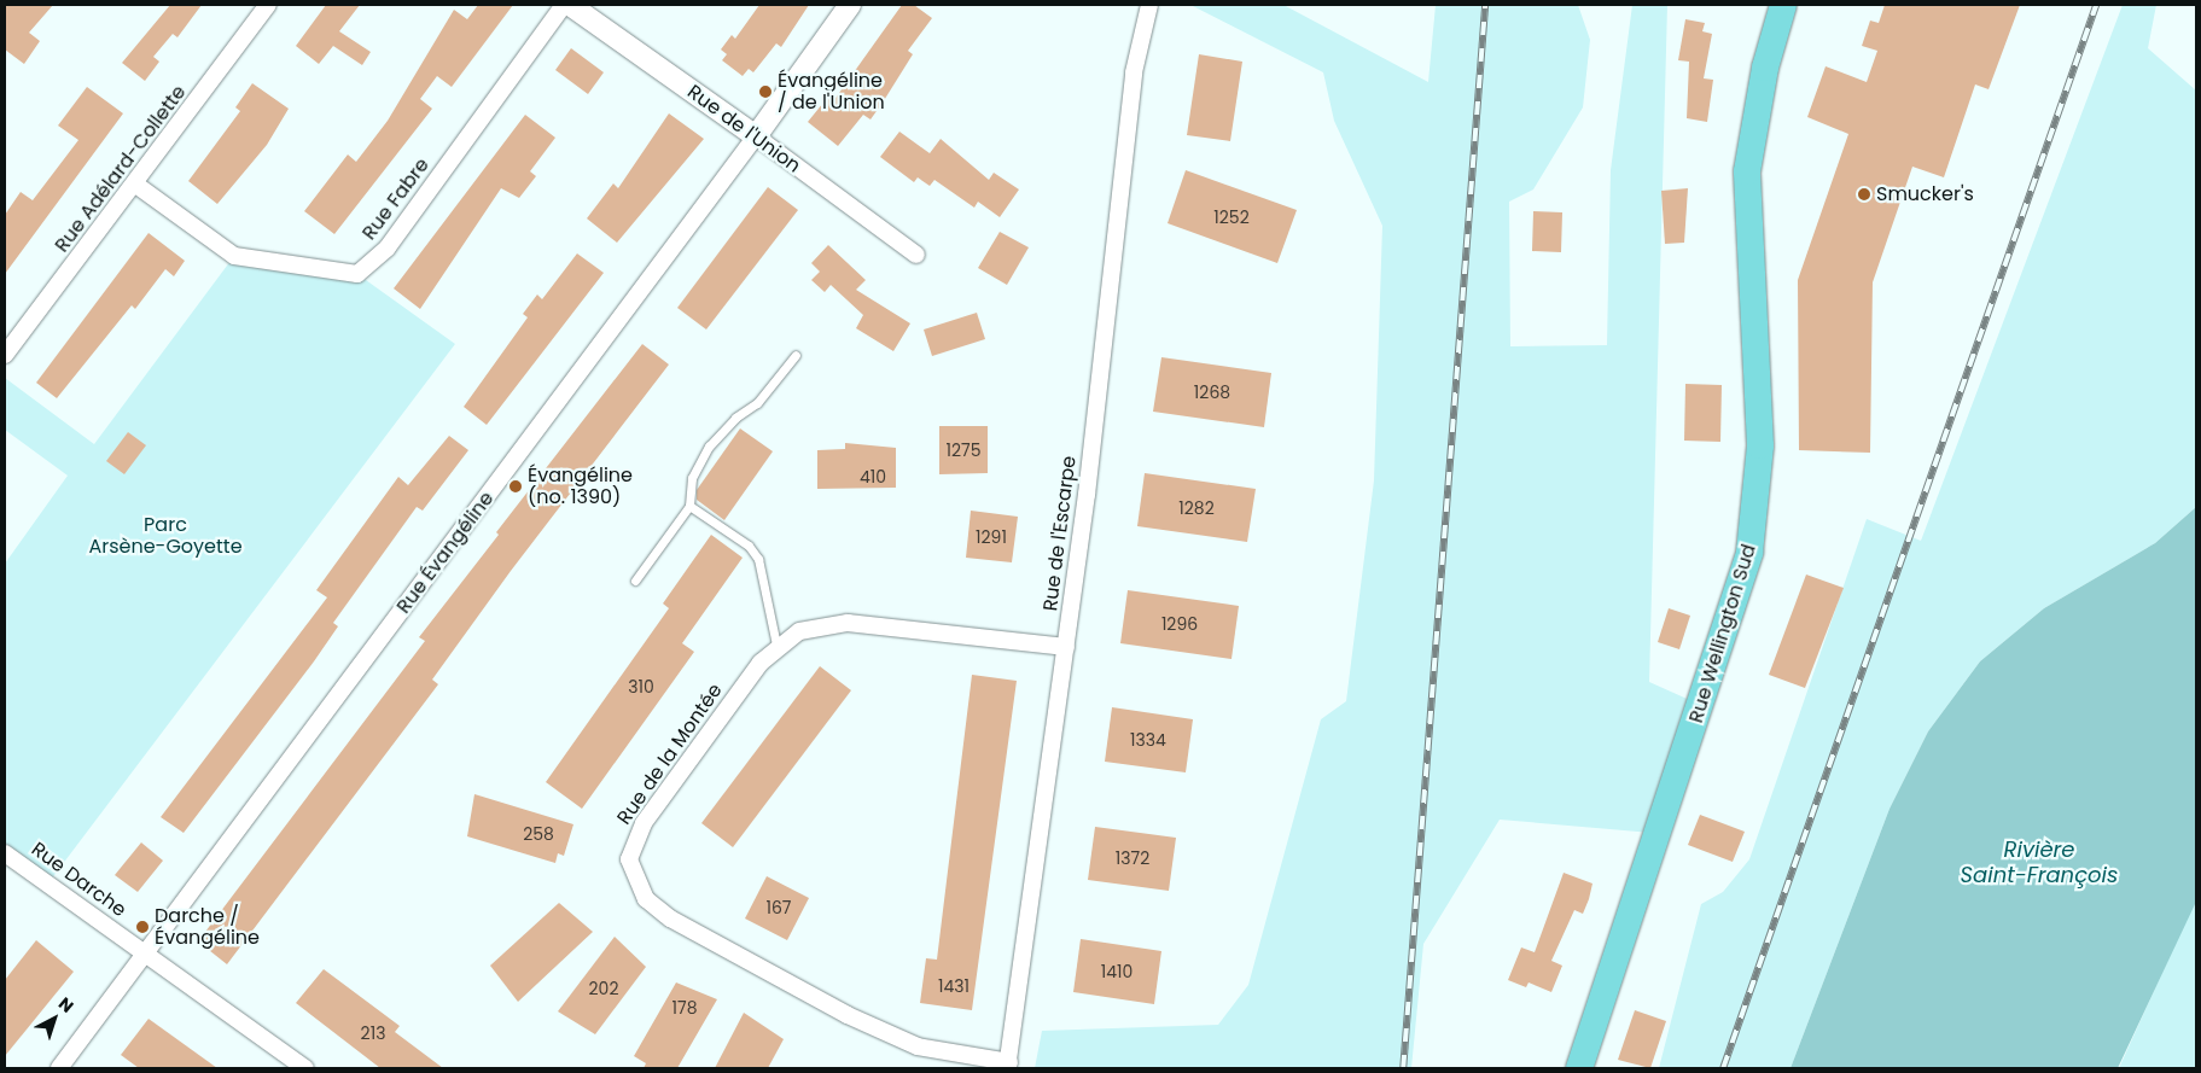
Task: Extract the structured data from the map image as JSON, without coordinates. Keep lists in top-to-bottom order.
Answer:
{
  "streets": {
    "main road": ["Rue Wellington Sud"],
    "street": [
      "Rue de l'Union",
      "Rue Adélard-Collette",
      "Rue Fabre",
      "Rue de l'Escarpe",
      "Rue Évangéline",
      "Rue de la Montée",
      "Rue Darche"
    ]
  },
  "crossings": [
    ["Rue de l'Union", "Rue Évangéline"],
    ["Rue Adélard-Collette", "Rue Fabre"],
    ["Rue de l'Escarpe", "Rue de la Montée"],
    ["Rue Évangéline", "Rue Darche"]
  ],
  "water": ["Rivière Saint-François"],
  "parks": ["Parc Arsène-Goyette"],
  "places": [
    "Évangéline / de l'Union",
    "Smucker's",
    "Évangéline (no. 1390)",
    "Darche / Évangéline"
  ],
  "house_numbers": [
    "1252",
    "1268",
    "1275",
    "410",
    "1282",
    "1291",
    "1296",
    "310",
    "1334",
    "258",
    "1372",
    "167",
    "1410",
    "1431",
    "202",
    "178",
    "213"
  ],
  "north": "top right"
}
